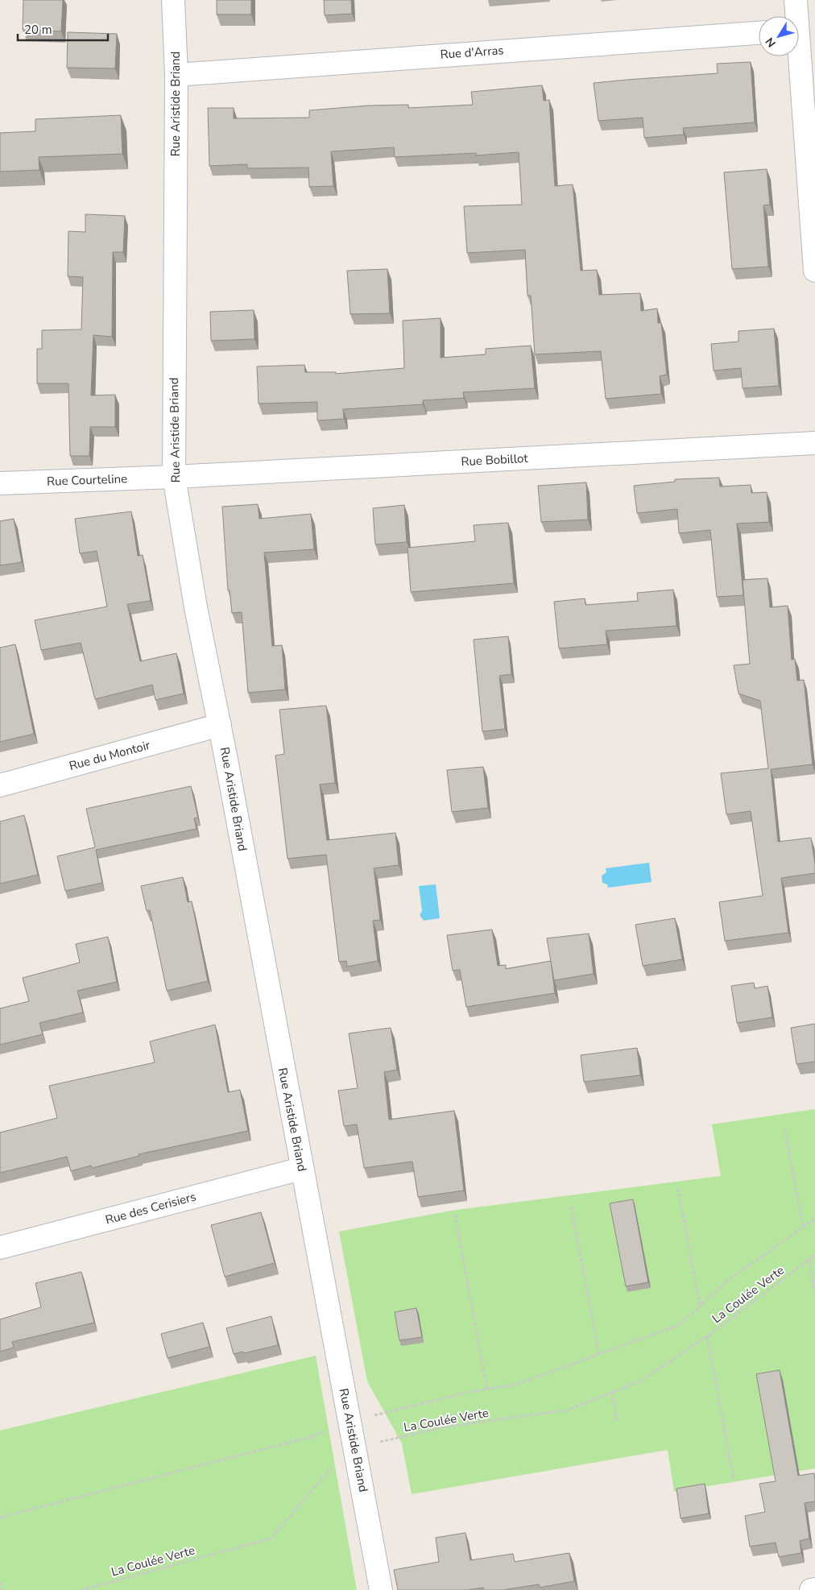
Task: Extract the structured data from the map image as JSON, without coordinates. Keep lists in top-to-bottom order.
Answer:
{
  "streets": {
    "street": [
      "Rue d'Arras",
      "Rue Aristide Briand",
      "Rue Bobillot",
      "Rue Courteline",
      "Rue du Montoir",
      "Rue des Cerisiers"
    ],
    "path": ["La Coulée Verte"]
  },
  "crossings": [
    ["Rue d'Arras", "Rue Aristide Briand"],
    ["Rue Aristide Briand", "Rue Bobillot"],
    ["Rue Aristide Briand", "Rue Courteline"],
    ["Rue Aristide Briand", "Rue du Montoir"],
    ["Rue Aristide Briand", "Rue des Cerisiers"],
    ["Rue Aristide Briand", "La Coulée Verte"],
    ["Rue Bobillot", "Rue Courteline"]
  ],
  "scale_bar": "20 m",
  "north": "bottom left"
}
